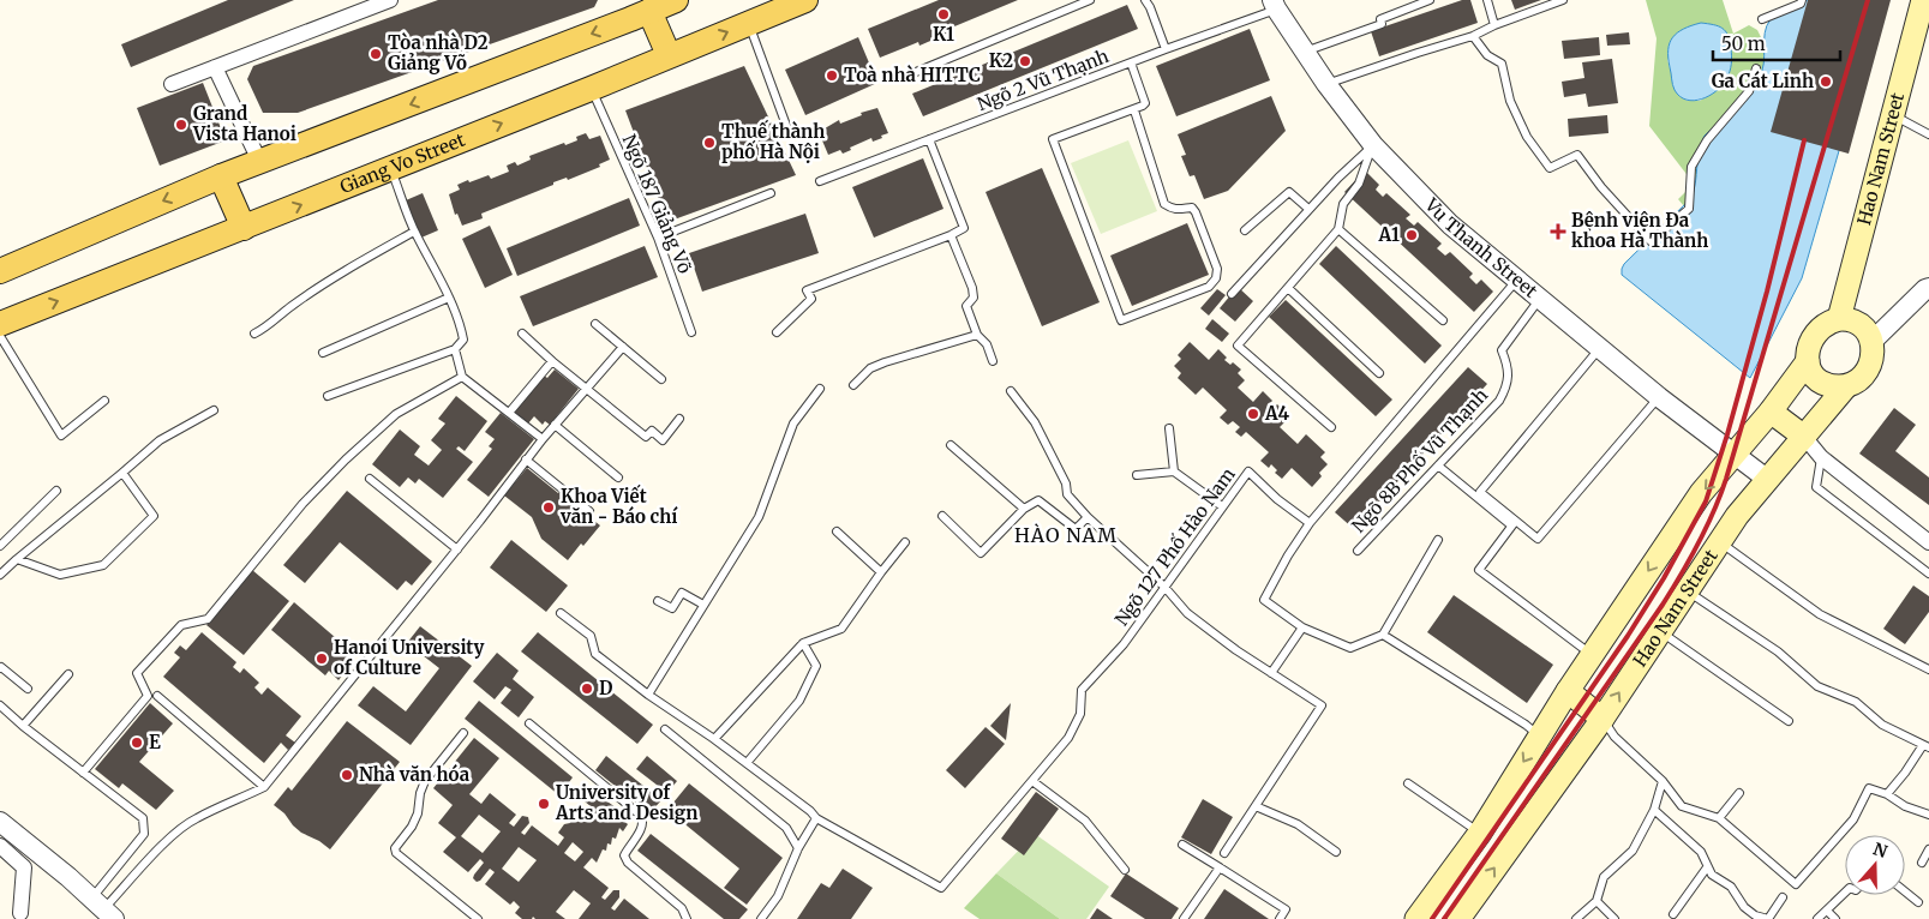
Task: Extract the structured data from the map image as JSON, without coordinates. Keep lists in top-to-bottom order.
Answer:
{
  "streets": {
    "main road": ["Hao Nam Street", "Giang Vo Street"],
    "street": ["Vu Thanh Street"],
    "lane": [
      "Ngõ 2 Vũ Thạnh",
      "Ngõ 187 Giảng Võ",
      "Ngõ 8B Phố Vũ Thạnh",
      "Ngõ 127 Phố Hào Nam"
    ]
  },
  "crossings": [
    ["Ngõ 2 Vũ Thạnh", "Vu Thanh Street"],
    ["Hao Nam Street", "Vu Thanh Street"],
    ["Giang Vo Street", "Ngõ 187 Giảng Võ"],
    ["Vu Thanh Street", "Ngõ 8B Phố Vũ Thạnh"]
  ],
  "districts": ["HÀO NAM"],
  "places": {
    "other": [
      "K1",
      "Tòa nhà D2 Giảng Võ",
      "K2",
      "Toà nhà HITTC",
      "Ga Cát Linh",
      "Grand Vista Hanoi",
      "Thuế thành phố Hà Nội",
      "A1",
      "A4",
      "Khoa Viết văn - Báo chí",
      "Hanoi University of Culture",
      "D",
      "E",
      "Nhà văn hóa",
      "University of Arts and Design"
    ],
    "health": ["Bệnh viện Đa khoa Hà Thành"]
  },
  "scale_bar": "50 m",
  "north": "top"
}
